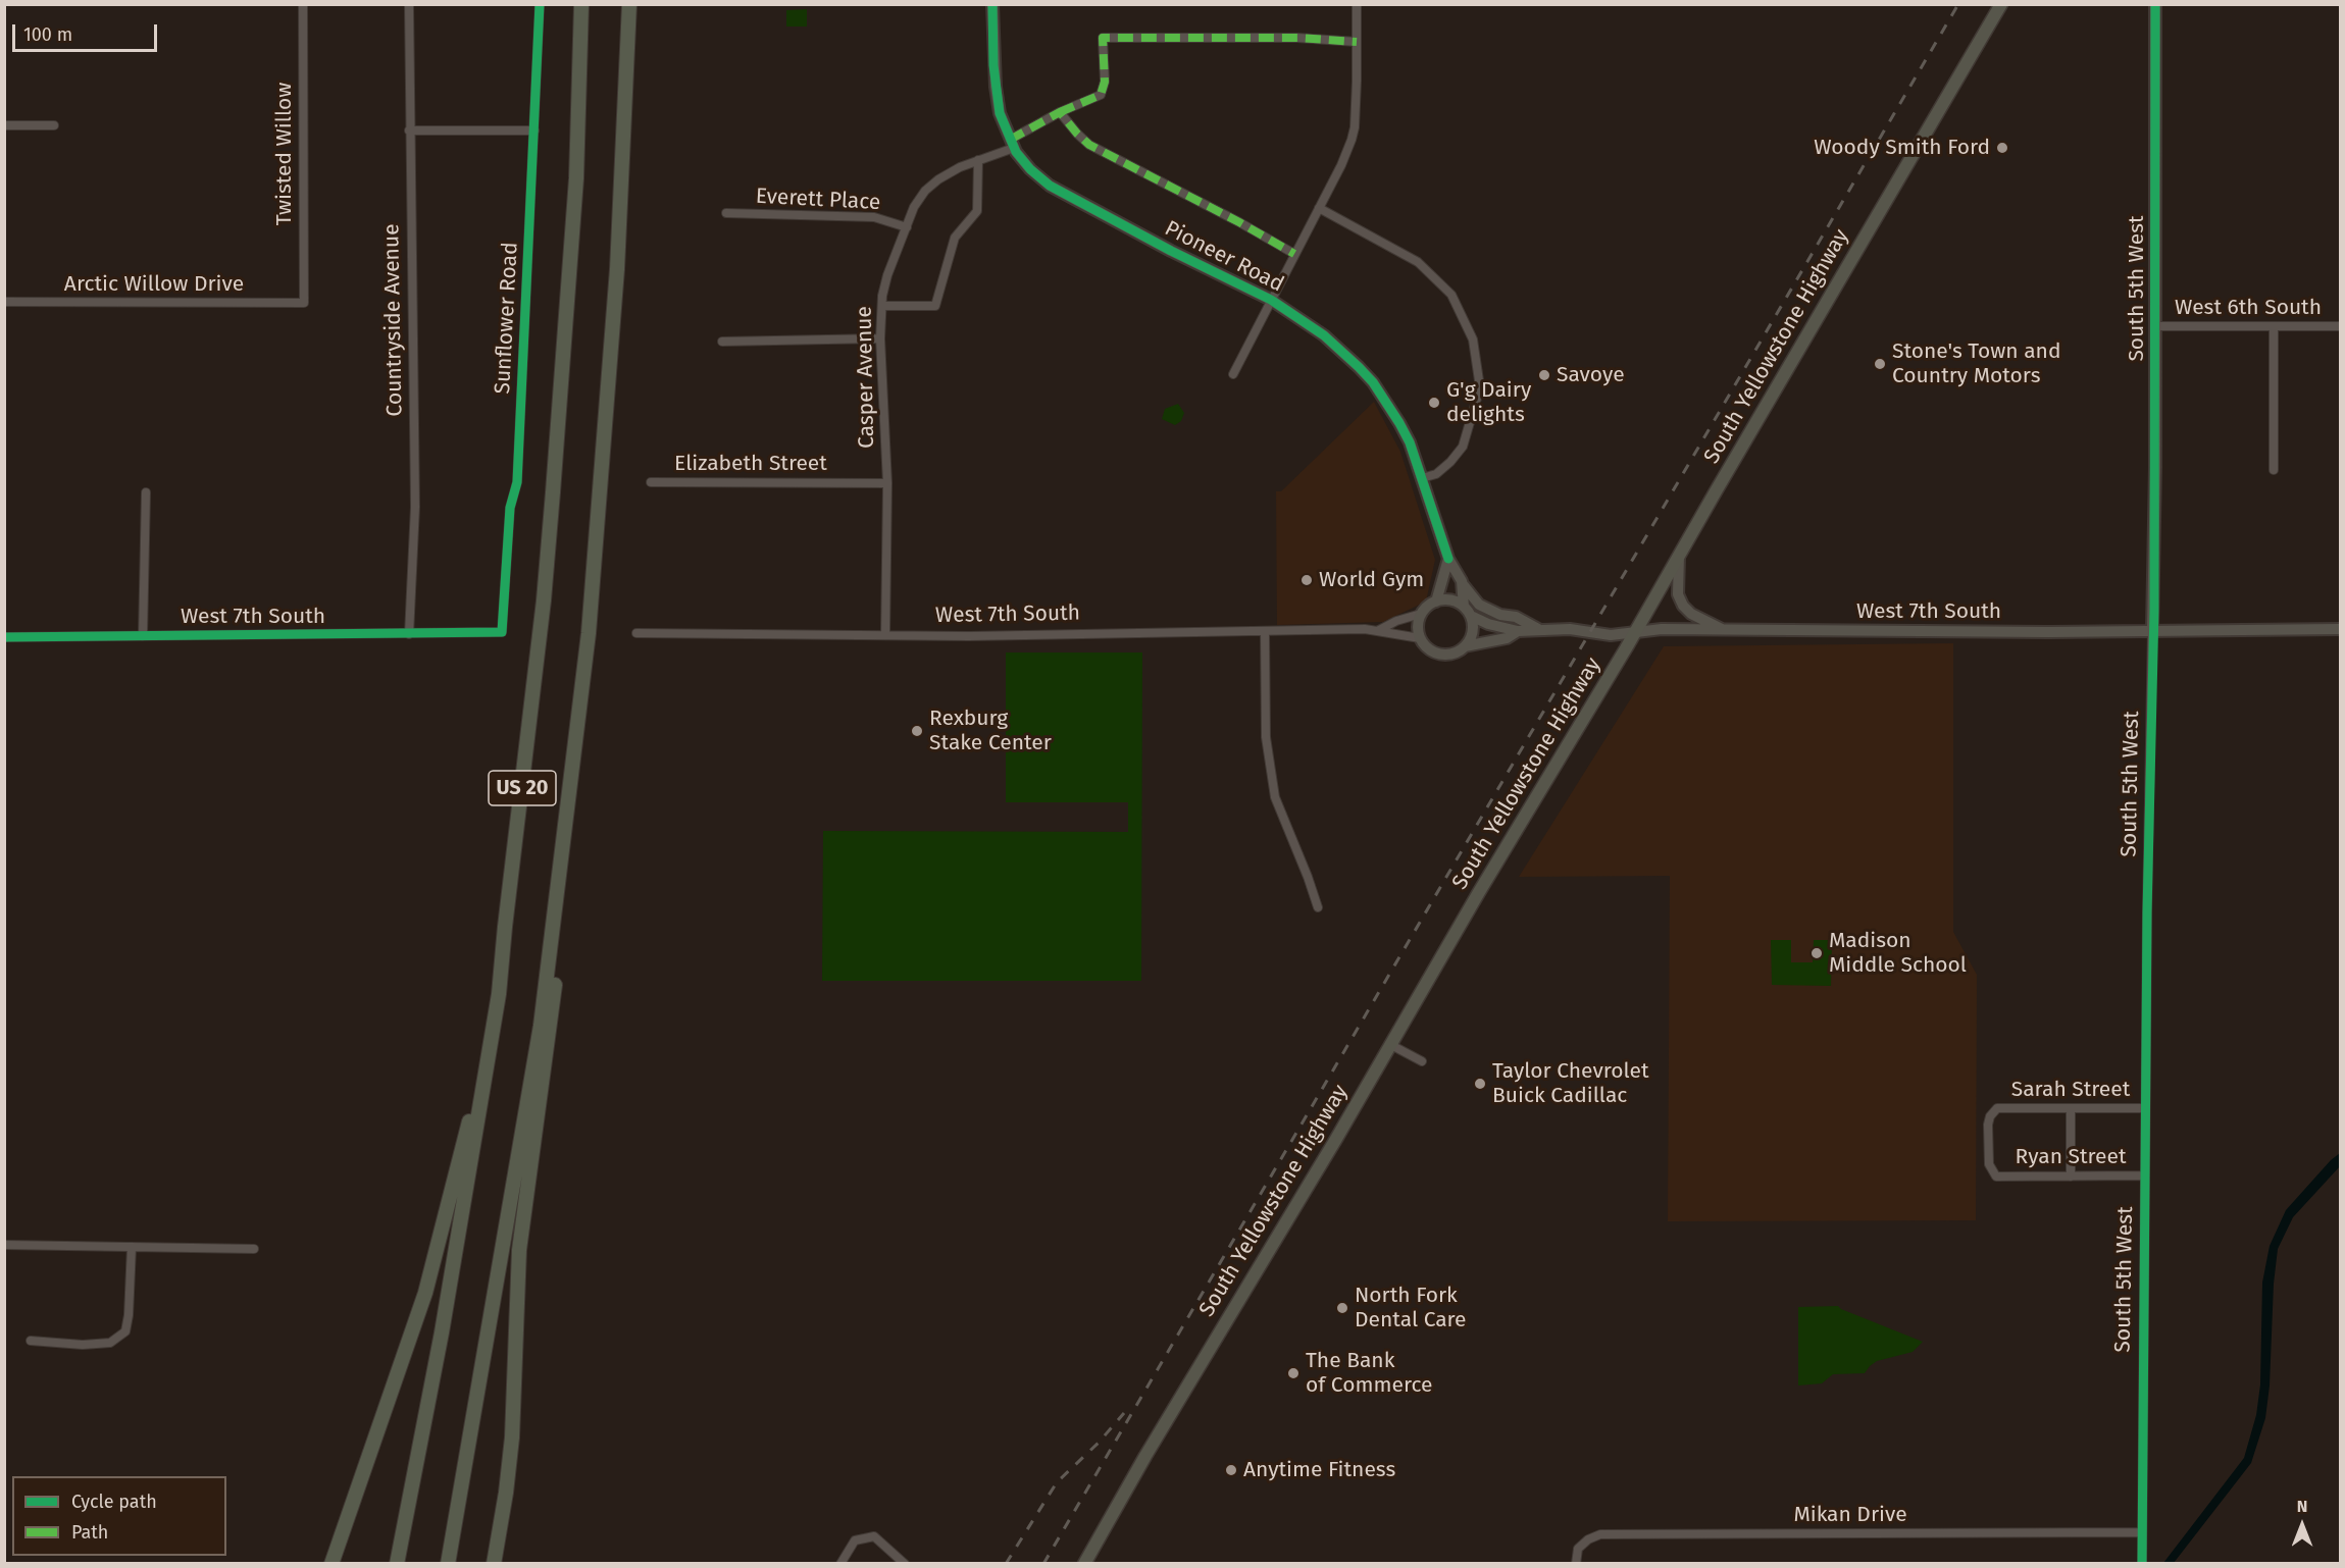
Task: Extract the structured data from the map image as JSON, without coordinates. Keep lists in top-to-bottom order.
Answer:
{
  "streets": {
    "highway": ["US 20"],
    "main road": ["South Yellowstone Highway"],
    "street": [
      "Twisted Willow",
      "Everett Place",
      "Pioneer Road",
      "Arctic Willow Drive",
      "South 5th West",
      "West 6th South",
      "Sunflower Road",
      "Countryside Avenue",
      "Casper Avenue",
      "Elizabeth Street",
      "West 7th South",
      "Sarah Street",
      "Ryan Street",
      "Mikan Drive"
    ]
  },
  "crossings": [
    ["Twisted Willow", "Arctic Willow Drive"],
    ["Everett Place", "Casper Avenue"],
    ["Pioneer Road", "Casper Avenue"],
    ["Pioneer Road", "West 7th South"],
    ["South 5th West", "West 6th South"],
    ["South 5th West", "West 7th South"],
    ["South 5th West", "Sarah Street"],
    ["South 5th West", "Ryan Street"],
    ["South 5th West", "Mikan Drive"],
    ["Sunflower Road", "West 7th South"],
    ["Countryside Avenue", "West 7th South"],
    ["South Yellowstone Highway", "West 7th South"],
    ["Casper Avenue", "Elizabeth Street"],
    ["Casper Avenue", "West 7th South"],
    ["Sarah Street", "Ryan Street"]
  ],
  "places": [
    "Woody Smith Ford",
    "Stone's Town and Country Motors",
    "Savoye",
    "G'g Dairy delights",
    "World Gym",
    "Rexburg Stake Center",
    "Madison Middle School",
    "Taylor Chevrolet Buick Cadillac",
    "North Fork Dental Care",
    "The Bank of Commerce",
    "Anytime Fitness"
  ],
  "legend": ["Cycle path", "Path"],
  "scale_bar": "100 m",
  "north": "top"
}
